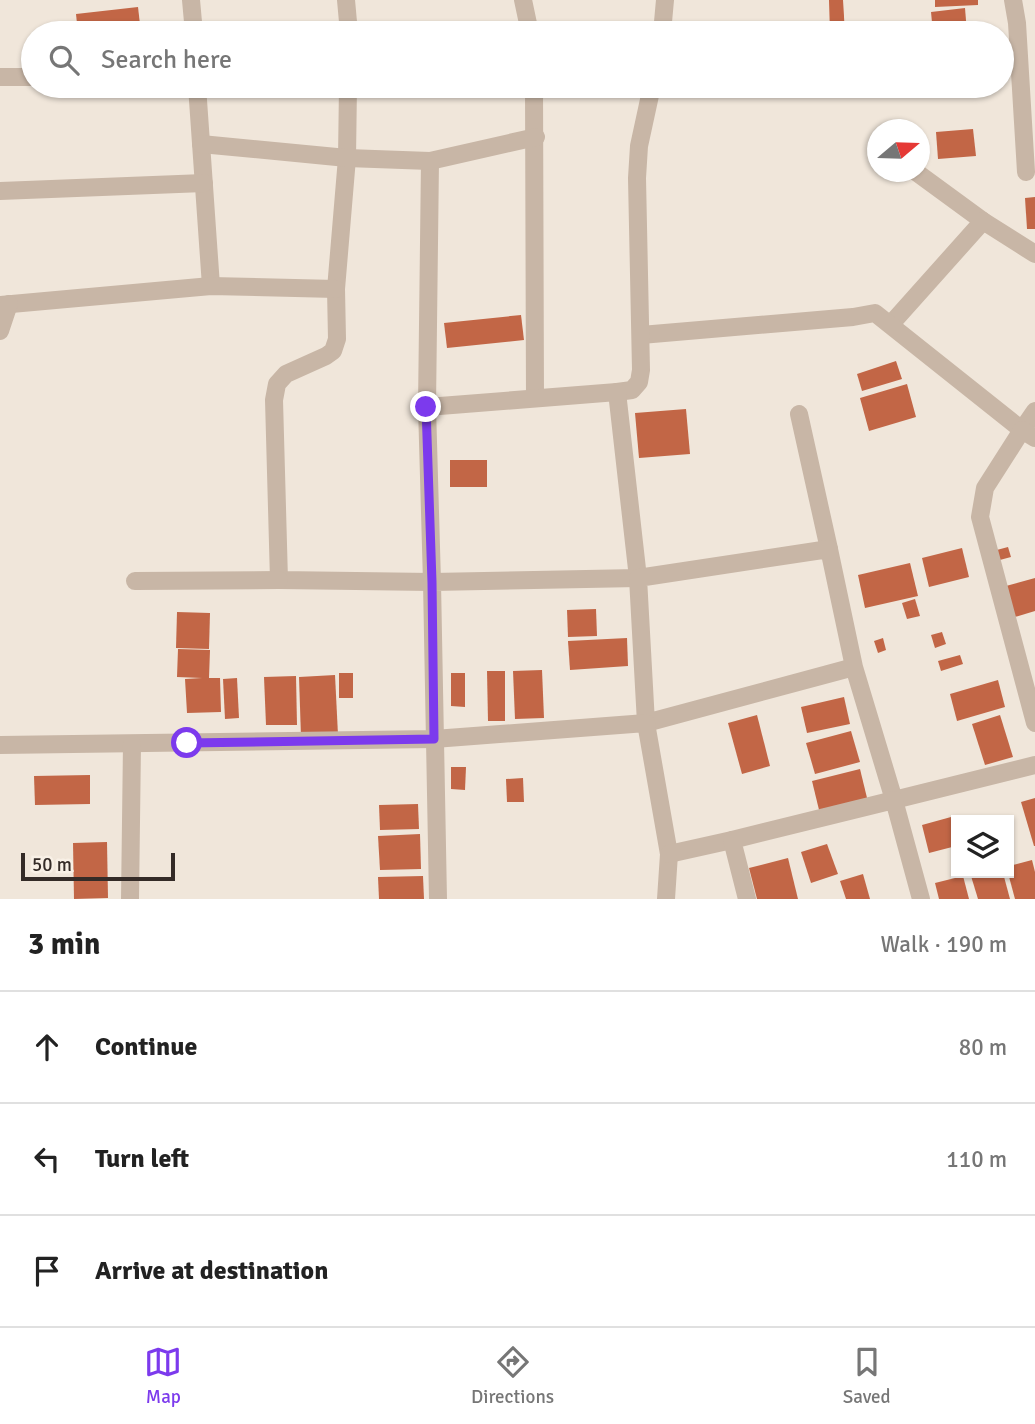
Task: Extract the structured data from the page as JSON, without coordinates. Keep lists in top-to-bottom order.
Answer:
{
  "scale_bar": "50 m",
  "north": "right",
  "page": {
    "search": "Search here",
    "scale": "50 m",
    "heading": ["3 min", "Walk · 190 m"],
    "list": [
      ["Continue", "80 m"],
      ["Turn left", "110 m"],
      "Arrive at destination"
    ],
    "nav": ["Map", "Directions", "Saved"]
  }
}
